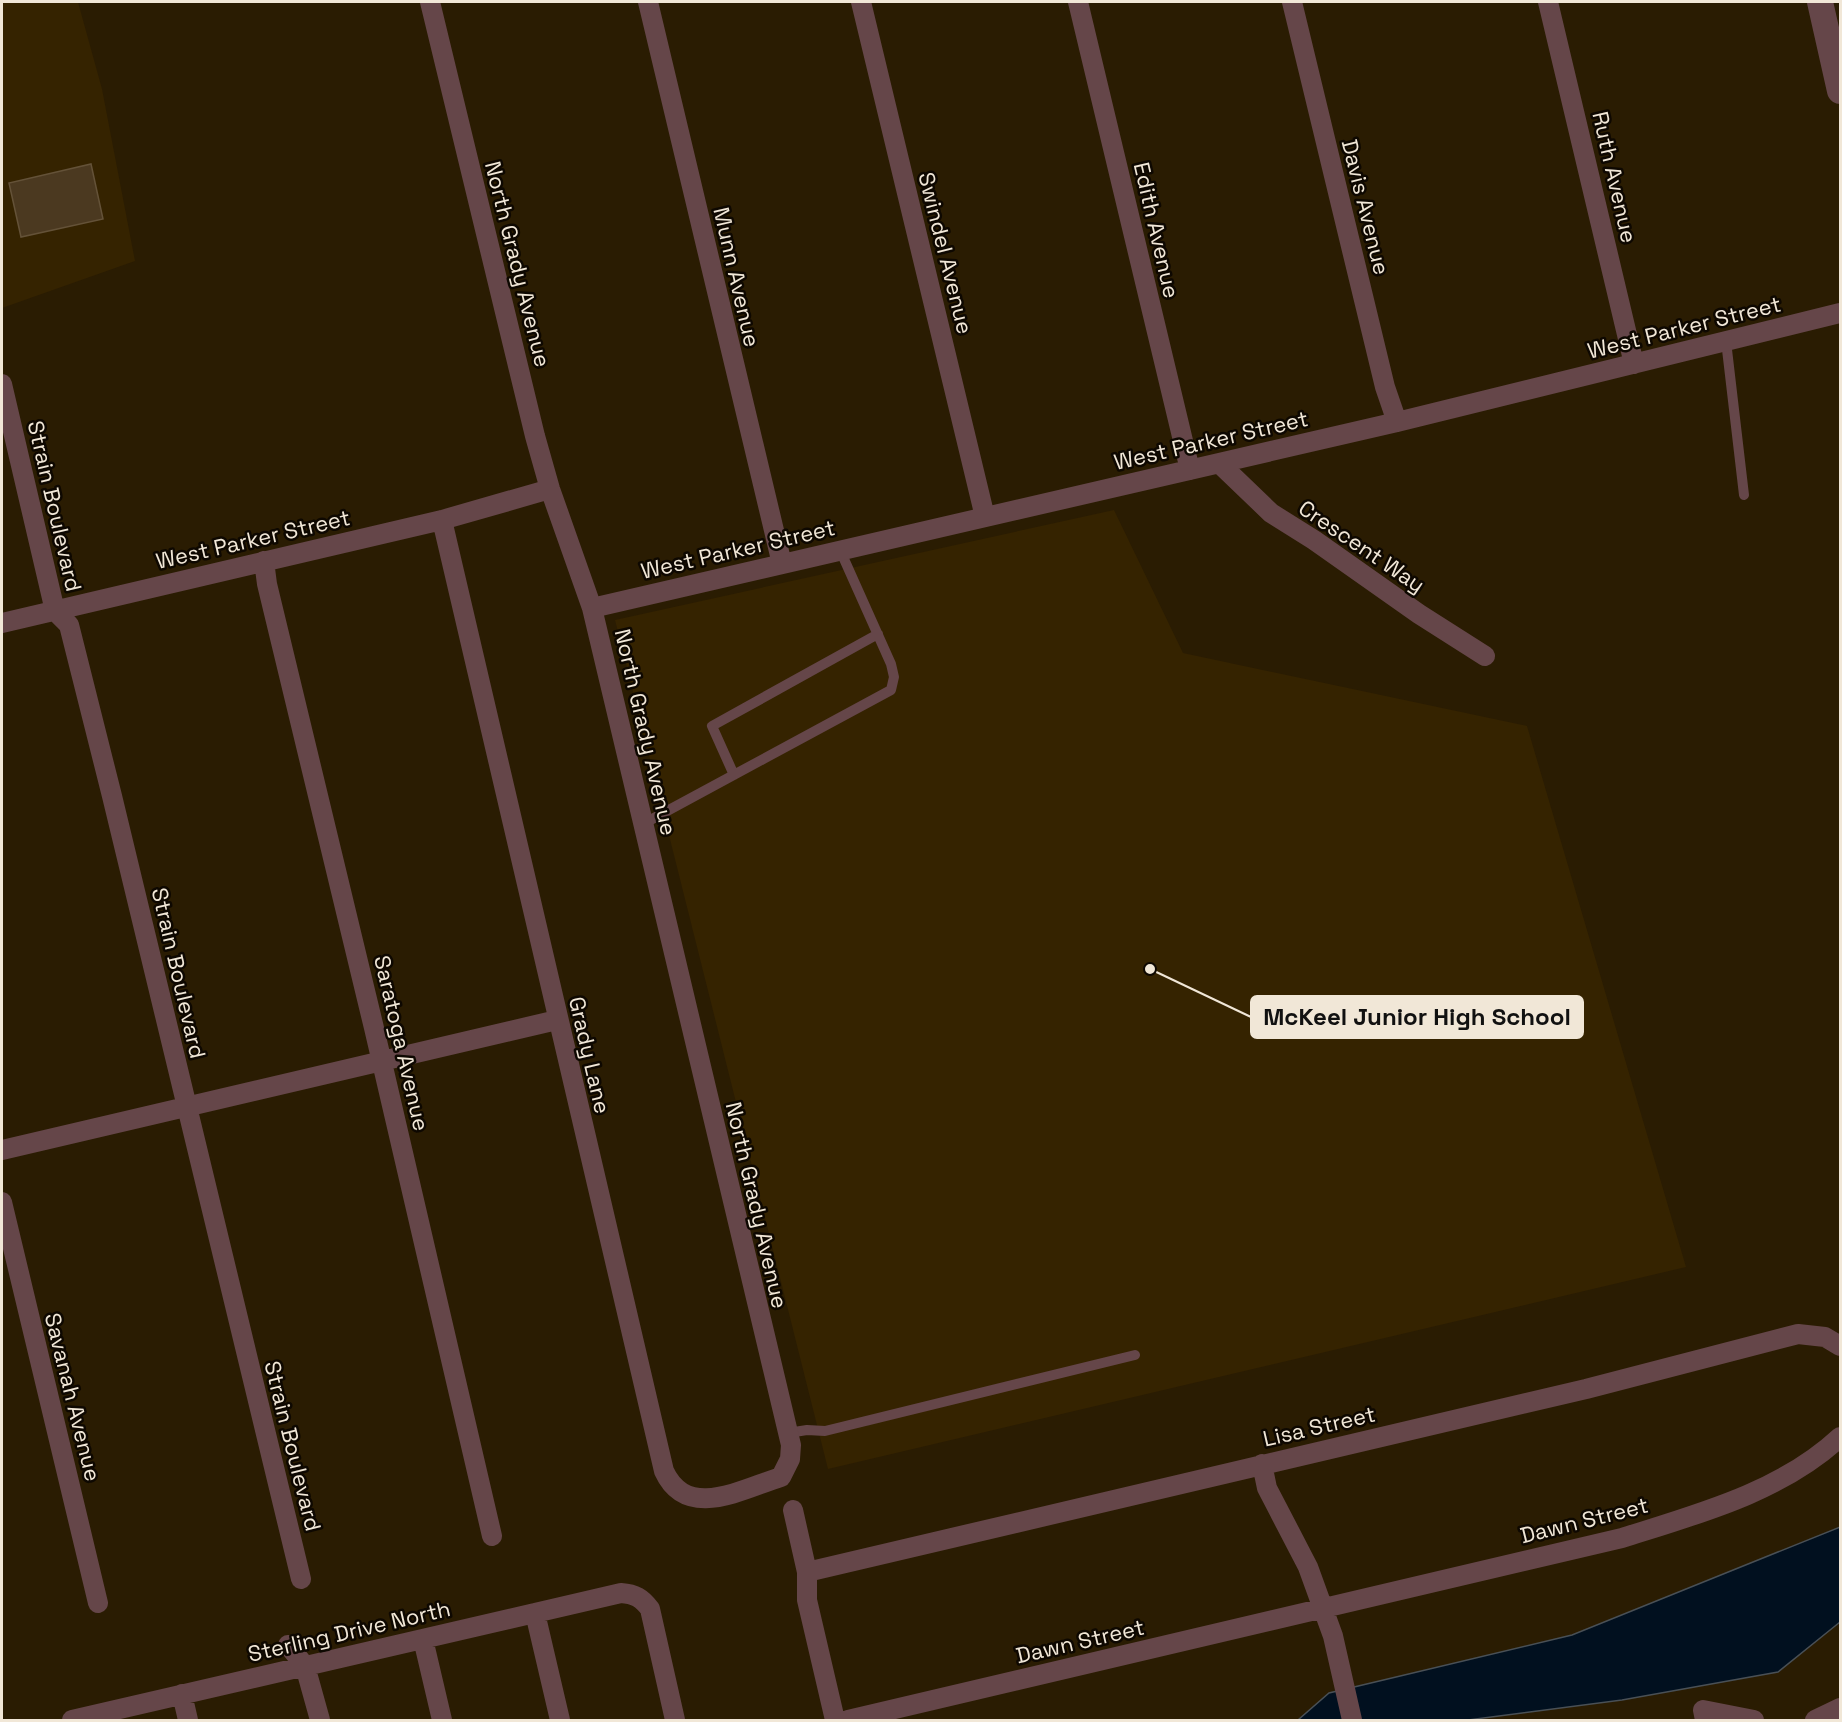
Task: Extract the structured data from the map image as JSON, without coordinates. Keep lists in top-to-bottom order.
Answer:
{
  "streets": {
    "street": [
      "Ruth Avenue",
      "Davis Avenue",
      "Edith Avenue",
      "Swindel Avenue",
      "North Grady Avenue",
      "Munn Avenue",
      "West Parker Street",
      "Strain Boulevard",
      "Crescent Way",
      "Saratoga Avenue",
      "Grady Lane",
      "Savanah Avenue",
      "Lisa Street",
      "Dawn Street",
      "Sterling Drive North"
    ]
  },
  "crossings": [
    ["Ruth Avenue", "West Parker Street"],
    ["Davis Avenue", "West Parker Street"],
    ["Edith Avenue", "West Parker Street"],
    ["Swindel Avenue", "West Parker Street"],
    ["North Grady Avenue", "West Parker Street"],
    ["North Grady Avenue", "Grady Lane"],
    ["Munn Avenue", "West Parker Street"],
    ["West Parker Street", "Strain Boulevard"],
    ["West Parker Street", "Crescent Way"],
    ["West Parker Street", "Saratoga Avenue"],
    ["West Parker Street", "Grady Lane"]
  ],
  "places": ["McKeel Junior High School"]
}
